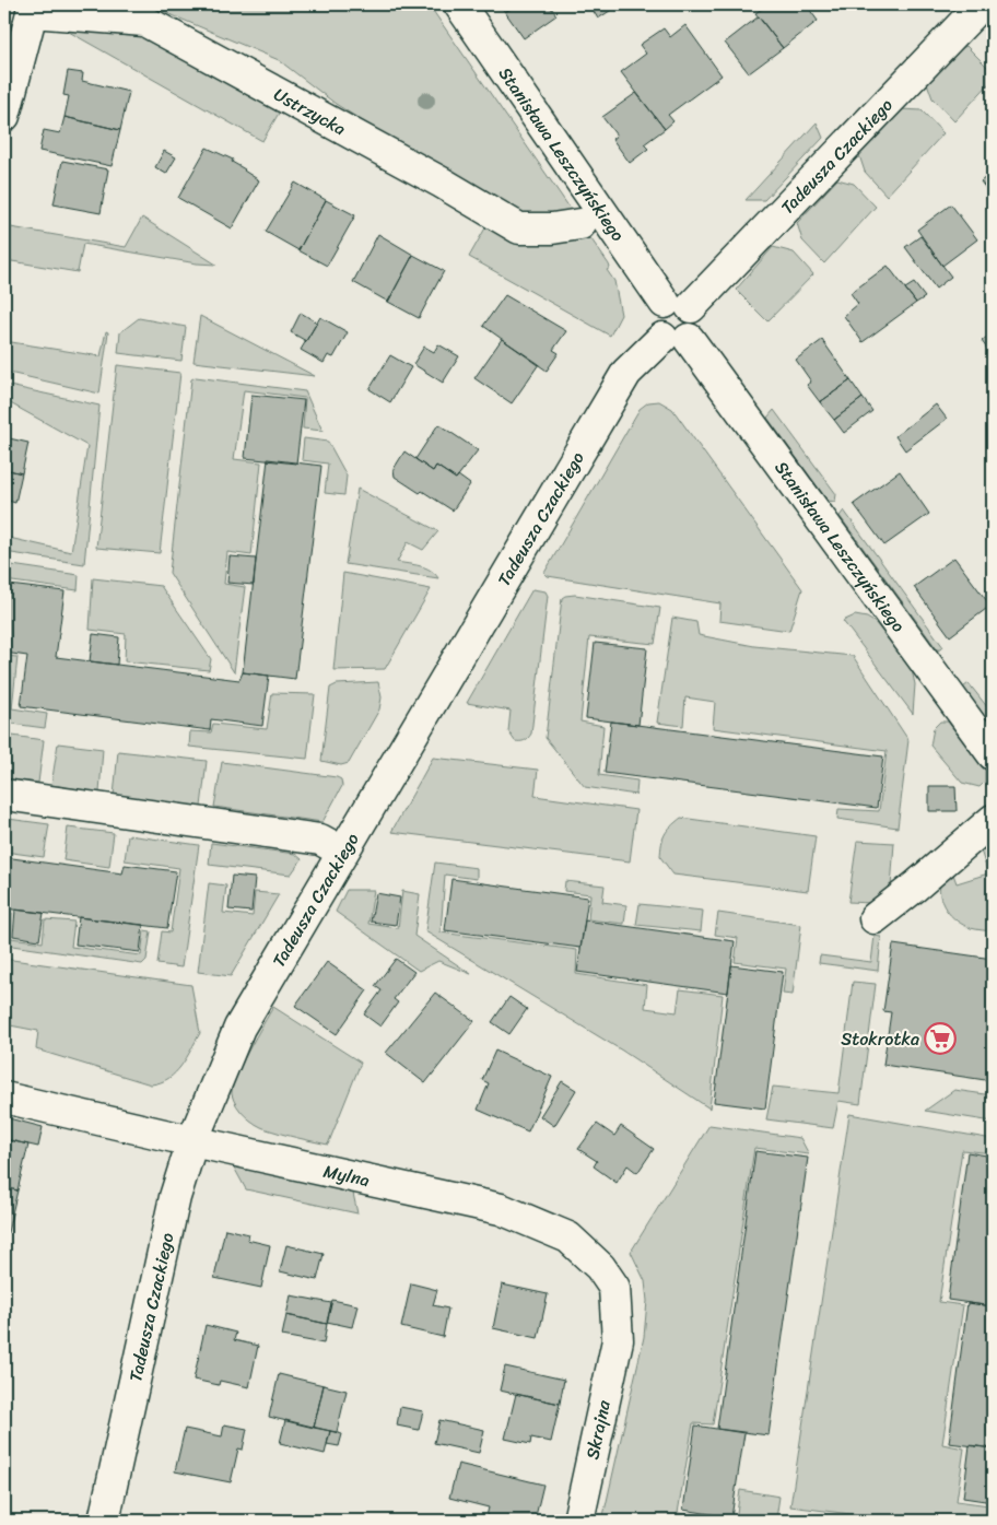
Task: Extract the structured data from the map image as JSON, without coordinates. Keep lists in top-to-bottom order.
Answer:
{
  "streets": {
    "street": [
      "Ustrzycka",
      "Stanisława Leszczyńskiego",
      "Tadeusza Czackiego",
      "Mylna",
      "Skrajna"
    ]
  },
  "crossings": [
    ["Stanisława Leszczyńskiego", "Tadeusza Czackiego"],
    ["Tadeusza Czackiego", "Mylna"],
    ["Mylna", "Skrajna"]
  ],
  "places": {
    "supermarket": ["Stokrotka"]
  }
}
